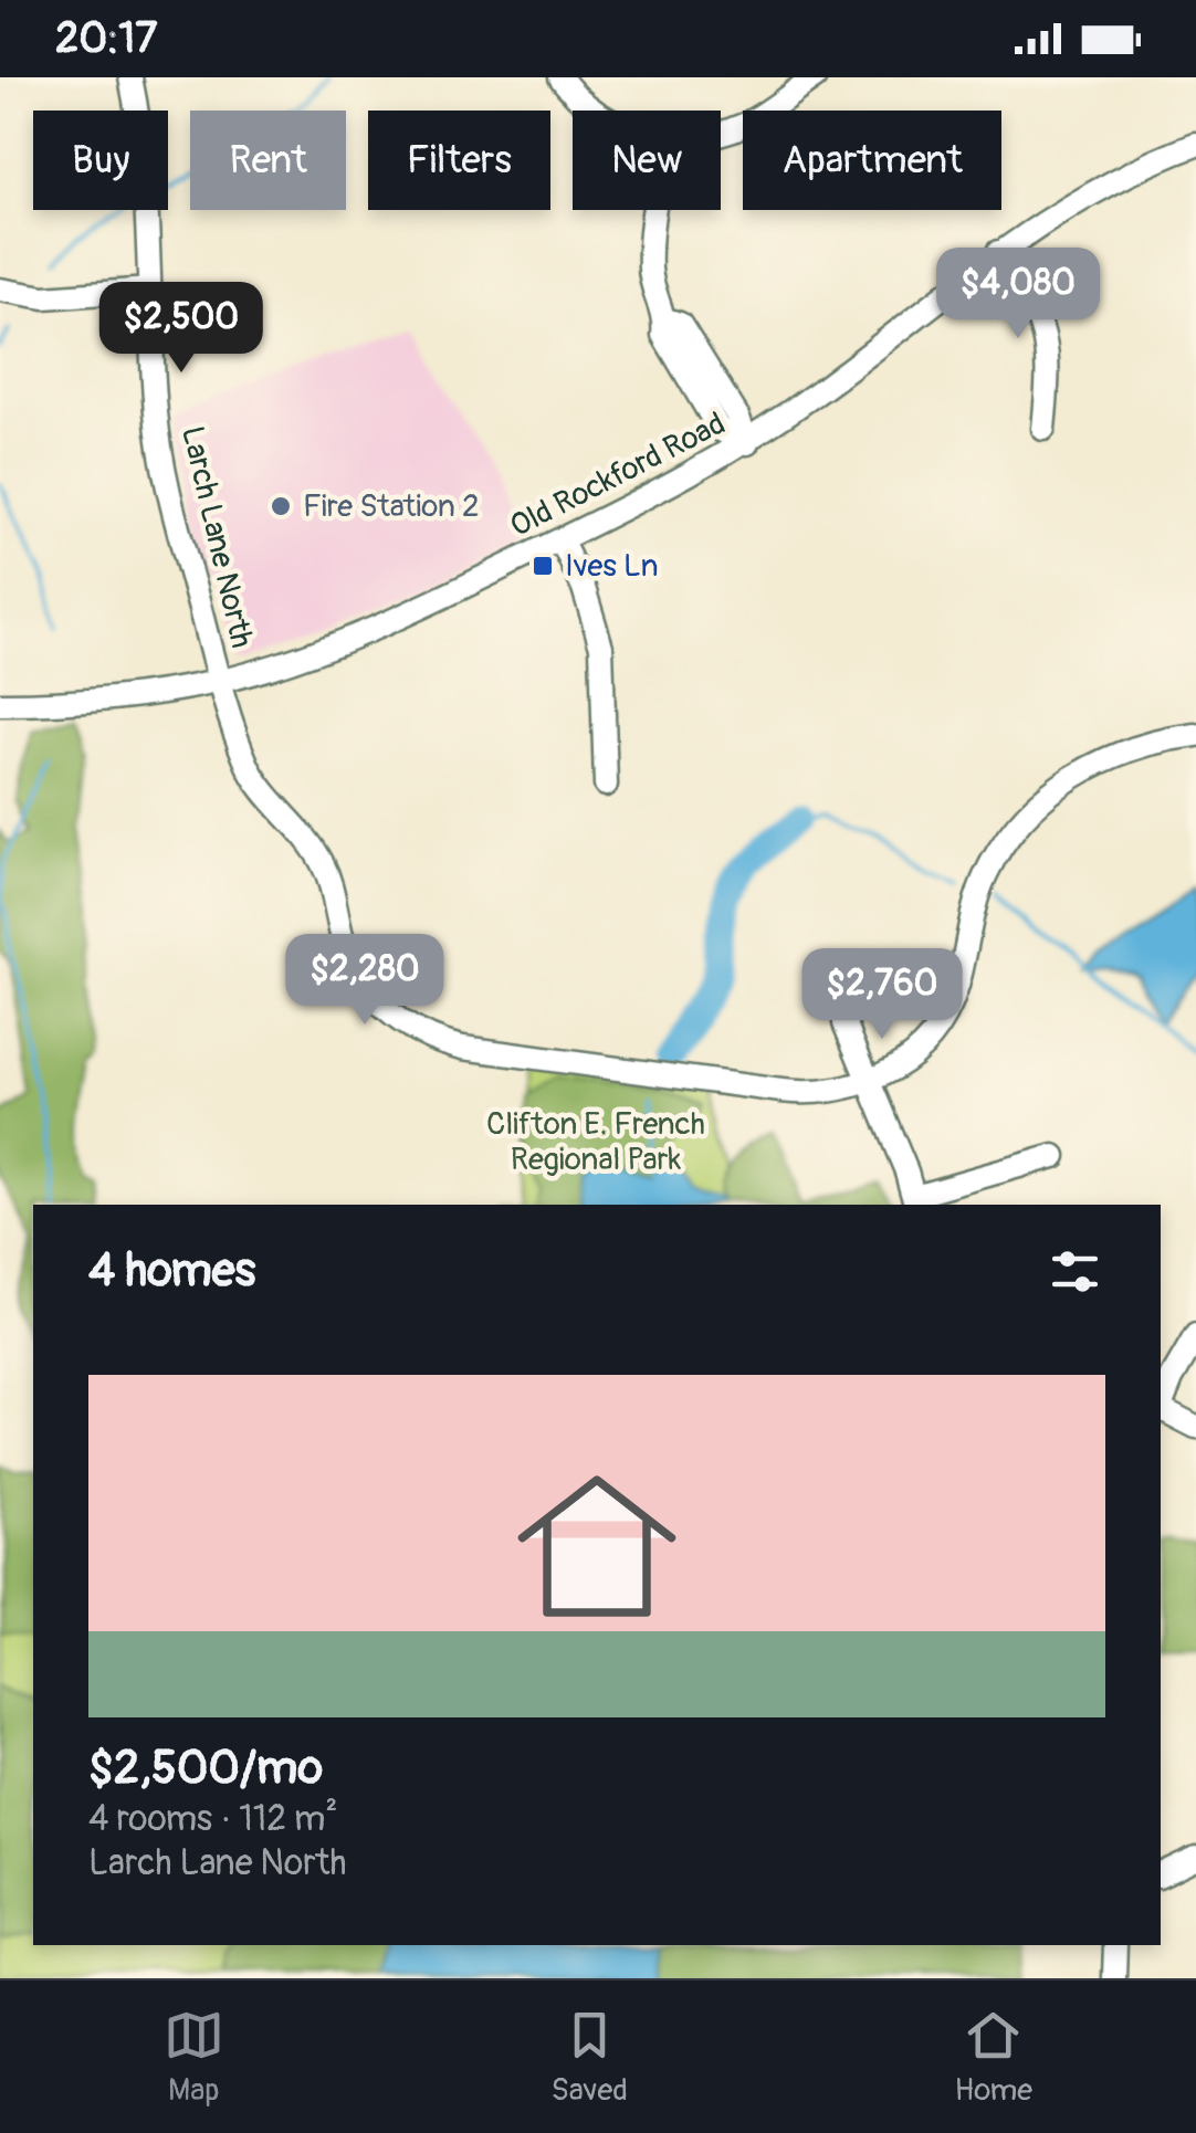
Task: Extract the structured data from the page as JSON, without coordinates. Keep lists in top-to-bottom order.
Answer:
{
  "streets": {
    "street": ["Old Rockford Road", "Larch Lane North"]
  },
  "crossings": [
    ["Old Rockford Road", "Larch Lane North"]
  ],
  "parks": ["Clifton E. French Regional Park"],
  "places": {
    "other": ["Fire Station 2"],
    "transit": ["Ives Ln"]
  },
  "page": {
    "status": "20:17",
    "chip": [
      "Buy",
      "Rent",
      "Filters",
      "New",
      "Apartment"
    ],
    "price": [
      "$4,080",
      "$2,500",
      "$2,280",
      "$2,760"
    ],
    "heading": "4 homes",
    "list": [
      {
        "name": "$2,500/mo",
        "note": "4 rooms · 112 m² · Larch Lane North"
      }
    ],
    "tabs": ["Map", "Saved", "Home"]
  }
}
